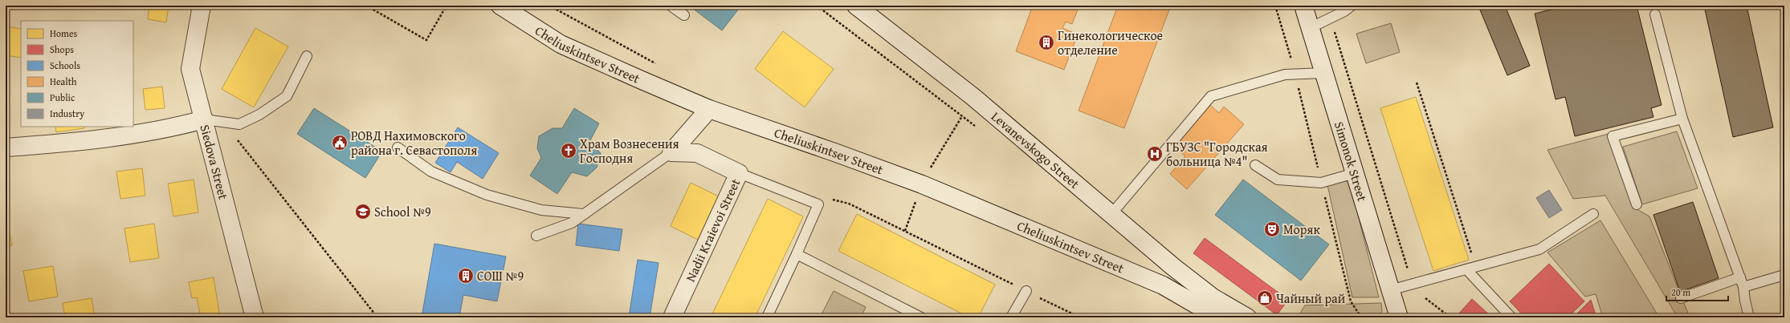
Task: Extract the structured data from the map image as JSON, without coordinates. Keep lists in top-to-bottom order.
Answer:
{
  "streets": {
    "main road": [
      "Cheliuskintsev Street",
      "Levanevskogo Street",
      "Simonok Street",
      "Siedova Street",
      "Nadii Kraievoi Street"
    ]
  },
  "places": {
    "building": ["Гинекологическое отделение", "СОШ №9"],
    "public building": ["РОВД Нахимовского района г. Севастополя"],
    "church": ["Храм Вознесения Господня"],
    "hospital": ["ГБУЗС \"Городская больница №4\""],
    "school or university": ["School №9"],
    "theatre": ["Моряк"],
    "shop": ["Чайный рай"]
  },
  "legend": [
    "Homes",
    "Shops",
    "Schools",
    "Health",
    "Public",
    "Industry"
  ],
  "scale_bar": "20 m"
}
